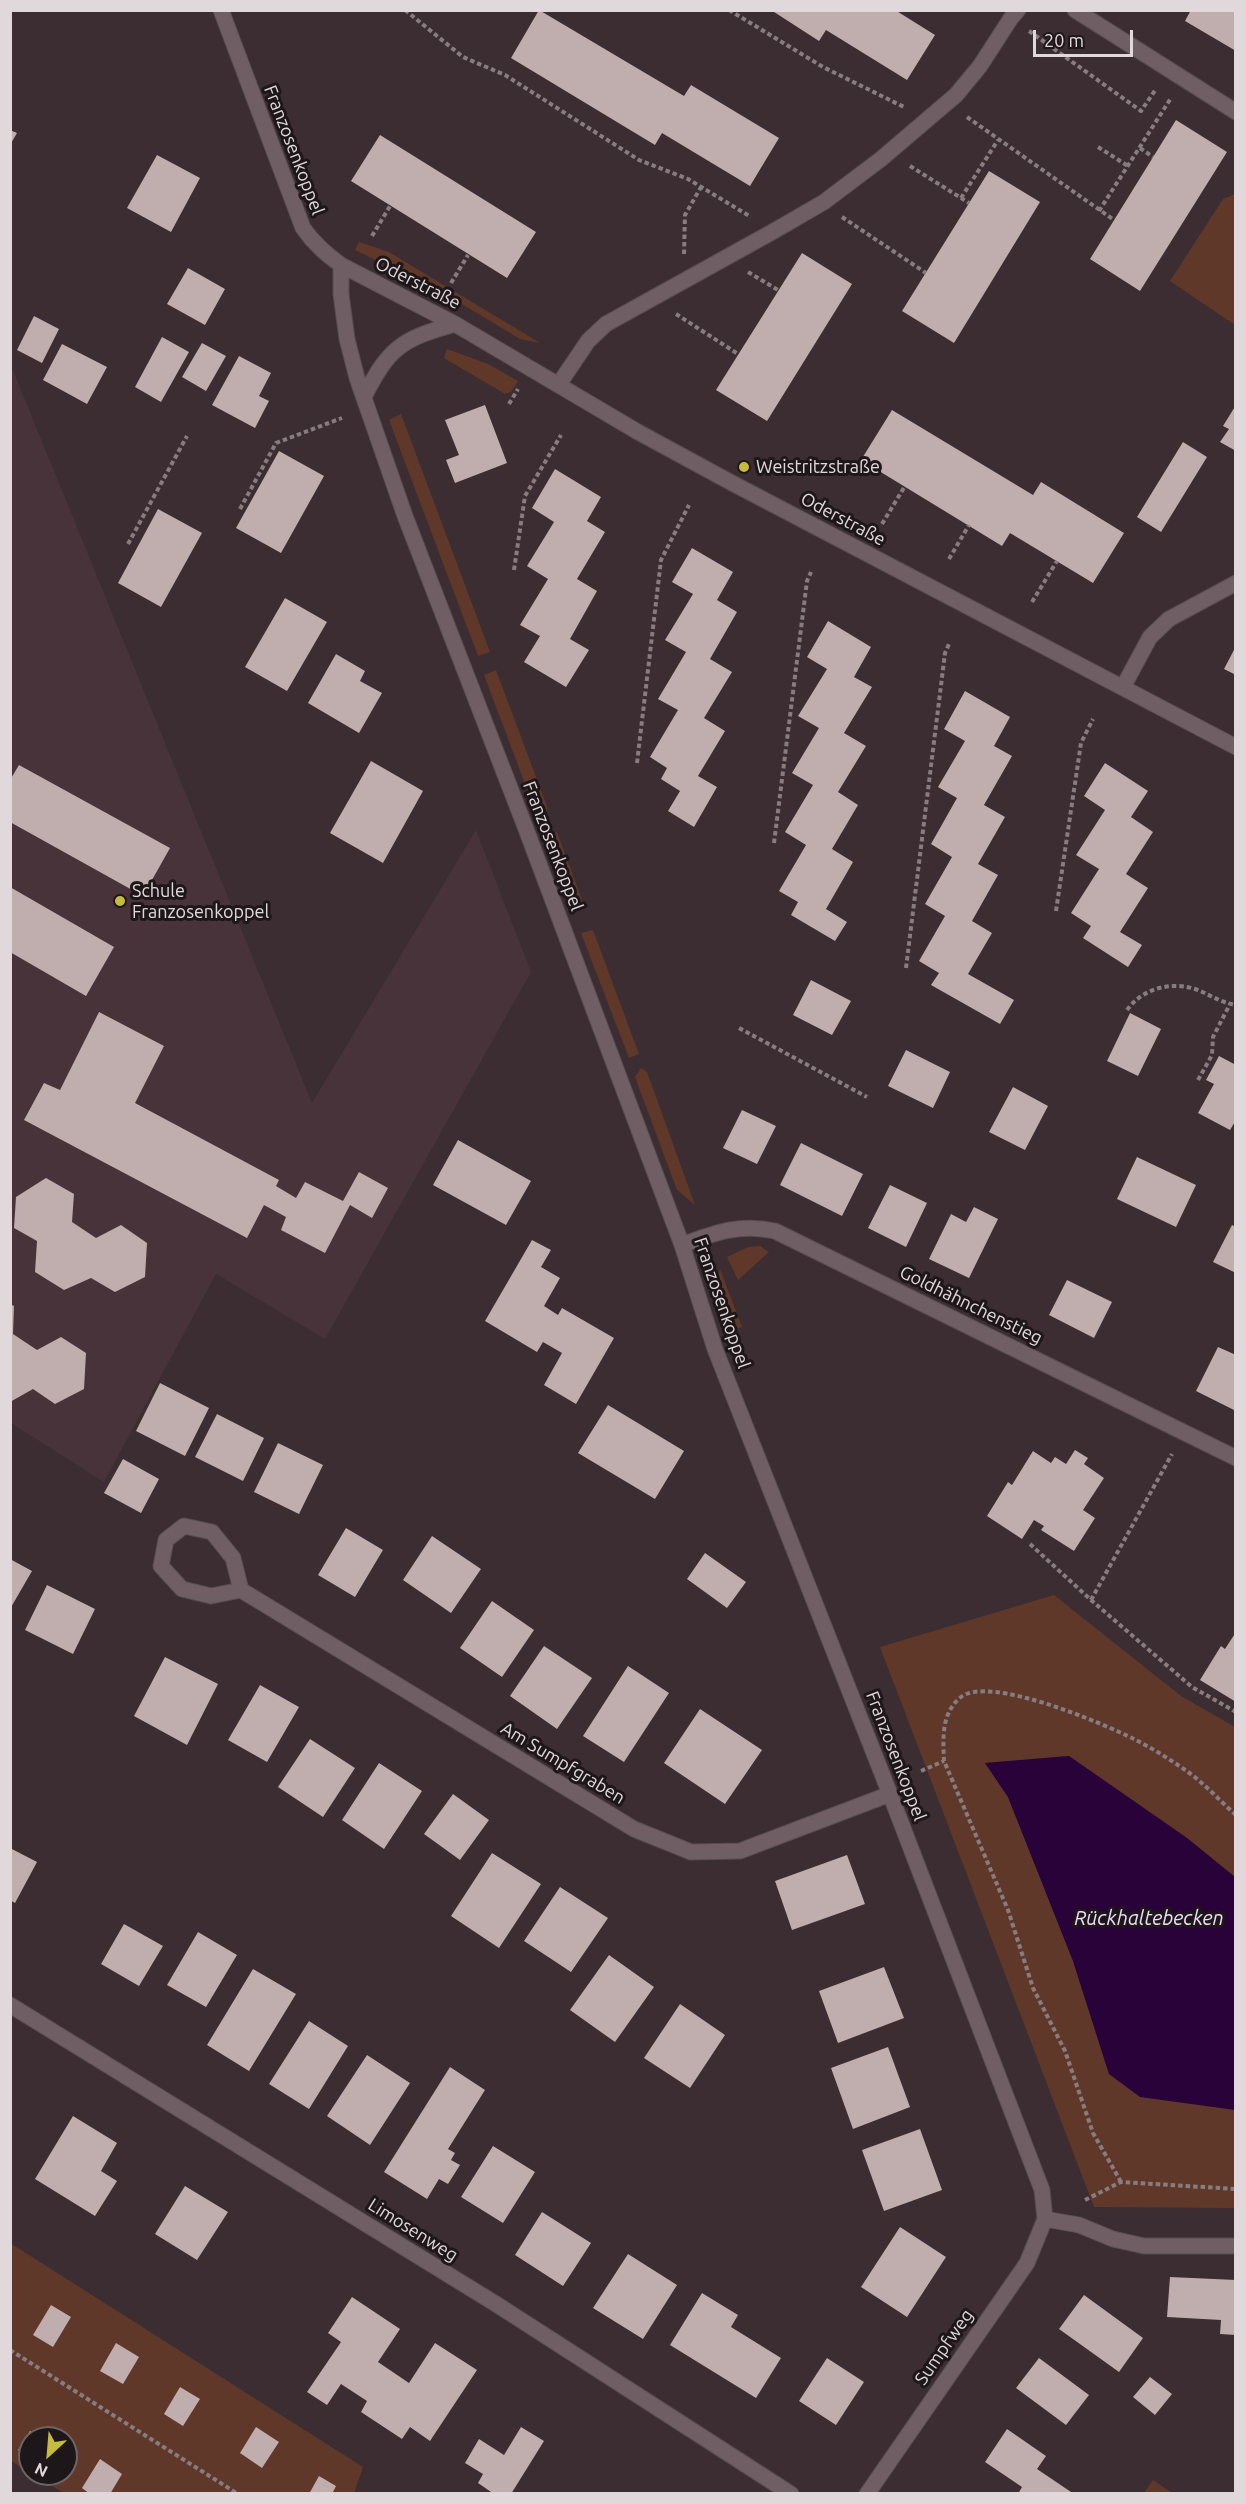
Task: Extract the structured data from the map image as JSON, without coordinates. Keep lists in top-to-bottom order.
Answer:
{
  "streets": {
    "street": [
      "Franzosenkoppel",
      "Oderstraße",
      "Goldhähnchenstieg",
      "Am Sumpfgraben",
      "Limosenweg",
      "Sumpfweg"
    ]
  },
  "crossings": [
    ["Franzosenkoppel", "Oderstraße"],
    ["Franzosenkoppel", "Goldhähnchenstieg"],
    ["Franzosenkoppel", "Am Sumpfgraben"],
    ["Franzosenkoppel", "Sumpfweg"]
  ],
  "water": ["Rückhaltebecken"],
  "places": ["Weistritzstraße", "Schule Franzosenkoppel"],
  "scale_bar": "20 m",
  "north": "bottom left"
}
